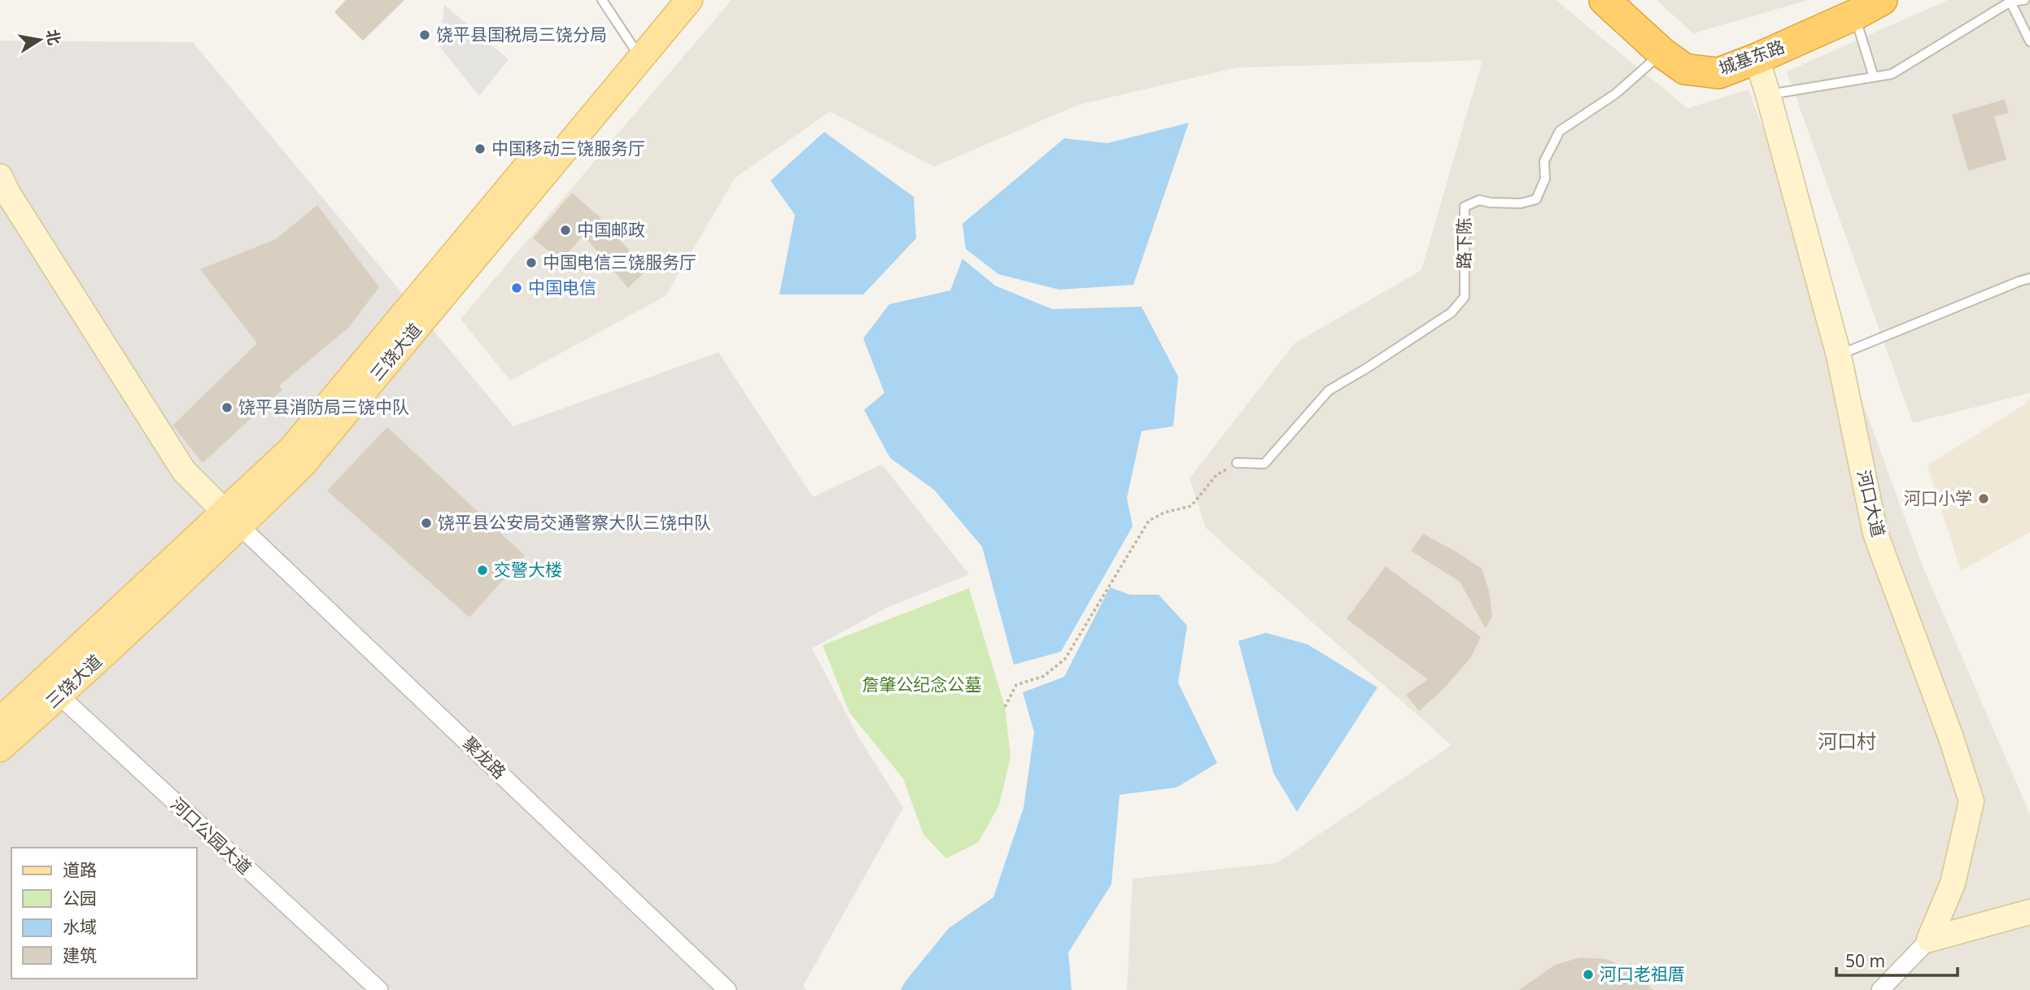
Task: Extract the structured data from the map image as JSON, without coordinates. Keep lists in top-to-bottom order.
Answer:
{
  "streets": {
    "highway": ["城基东路"],
    "main road": ["三饶大道"],
    "street": ["河口大道", "聚龙路", "河口公园大道"],
    "lane": ["路下陈"]
  },
  "crossings": [
    ["城基东路", "路下陈"],
    ["城基东路", "河口大道"],
    ["三饶大道", "聚龙路"],
    ["三饶大道", "河口公园大道"]
  ],
  "districts": ["河口村"],
  "parks": ["詹肇公纪念公墓"],
  "places": [
    "饶平县国税局三饶分局",
    "中国移动三饶服务厅",
    "中国邮政",
    "中国电信三饶服务厅",
    "中国电信",
    "饶平县消防局三饶中队",
    "河口小学",
    "饶平县公安局交通警察大队三饶中队",
    "交警大楼",
    "河口老祖厝"
  ],
  "legend": [
    "道路",
    "公园",
    "水域",
    "建筑"
  ],
  "scale_bar": "50 m",
  "north": "right"
}
